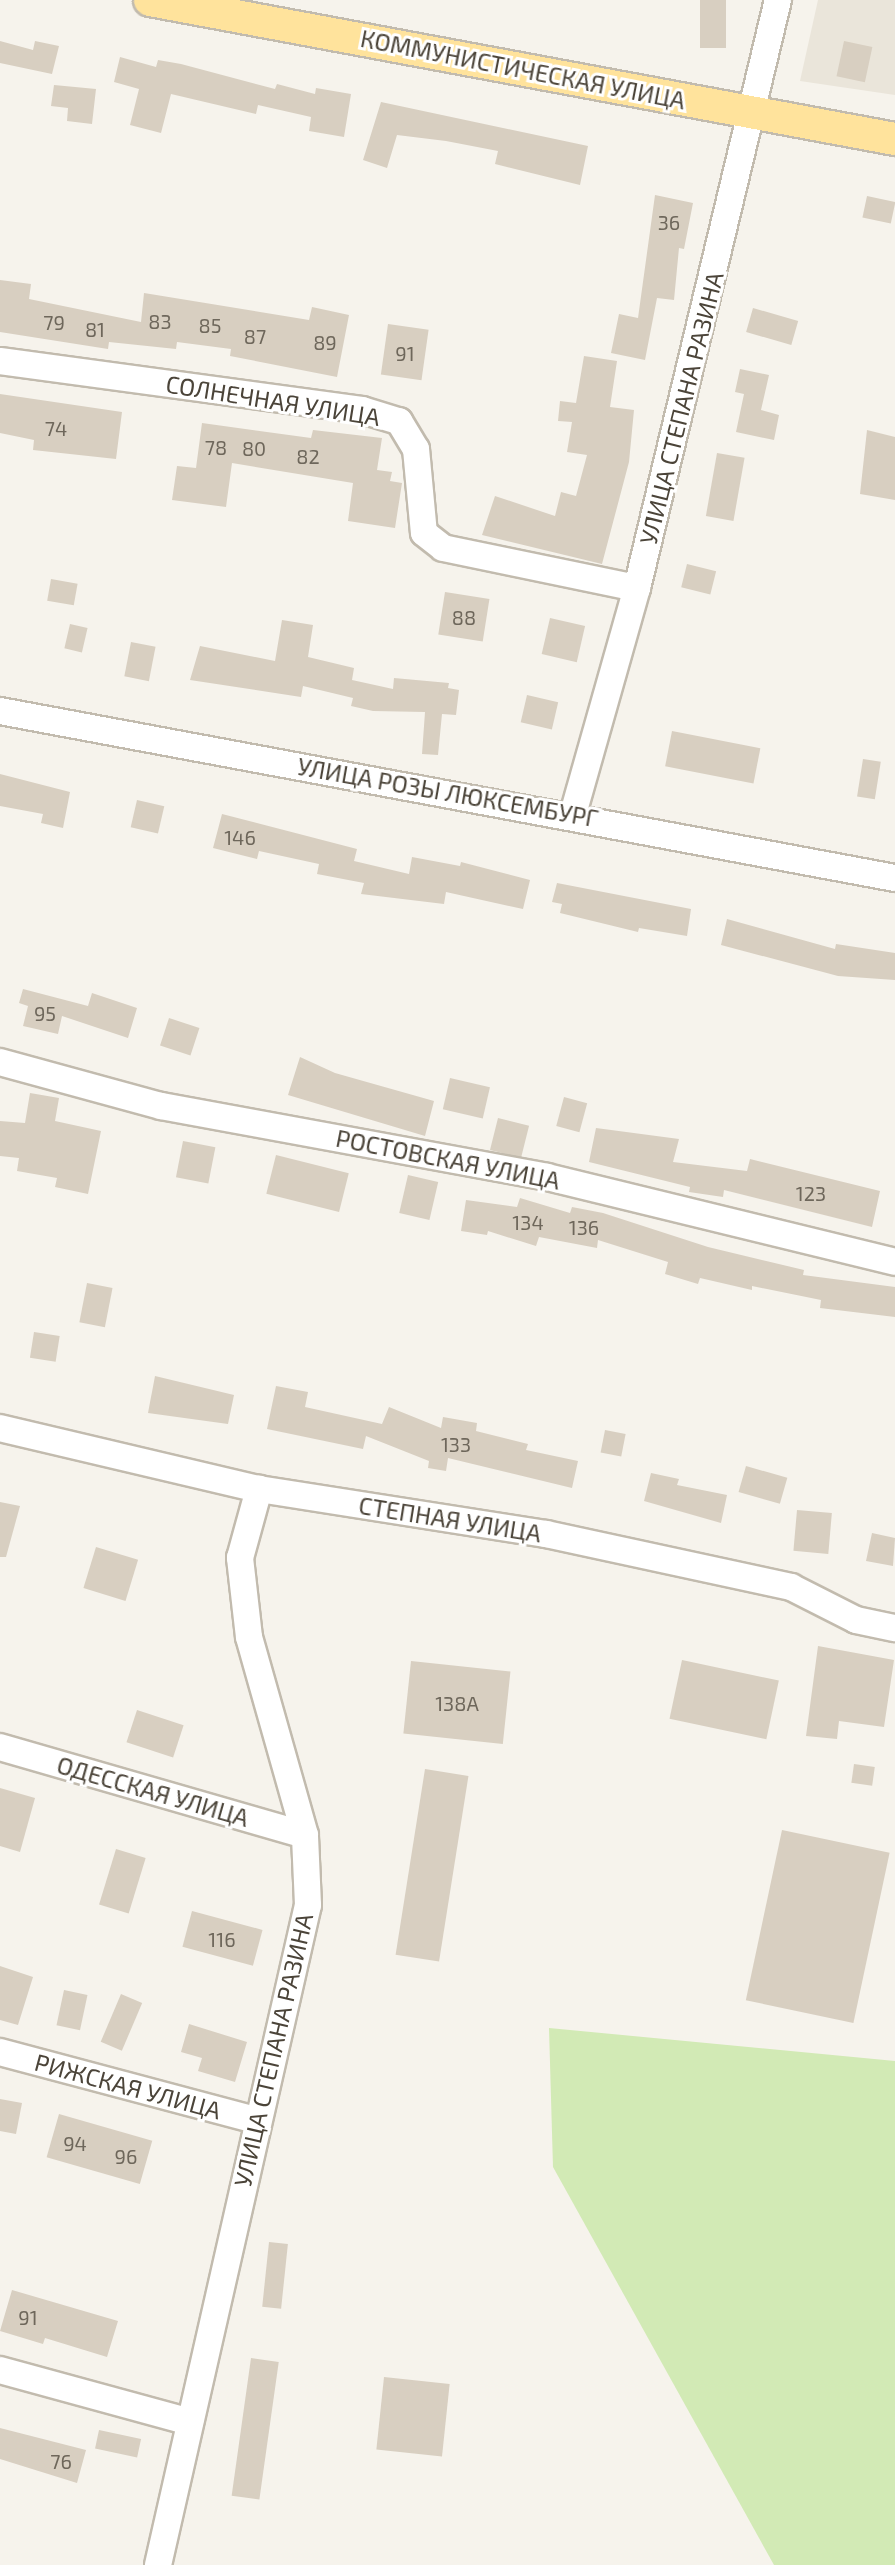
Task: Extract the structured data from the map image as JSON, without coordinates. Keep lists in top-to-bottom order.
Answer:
{
  "streets": {
    "main road": ["КОММУНИСТИЧЕСКАЯ УЛИЦА"],
    "street": [
      "СОЛНЕЧНАЯ УЛИЦА",
      "УЛИЦА СТЕПАНА РАЗИНА",
      "УЛИЦА РОЗЫ ЛЮКСЕМБУРГ",
      "РОСТОВСКАЯ УЛИЦА",
      "СТЕПНАЯ УЛИЦА",
      "ОДЕССКАЯ УЛИЦА",
      "РИЖСКАЯ УЛИЦА"
    ]
  },
  "crossings": [
    ["КОММУНИСТИЧЕСКАЯ УЛИЦА", "УЛИЦА СТЕПАНА РАЗИНА"],
    ["СОЛНЕЧНАЯ УЛИЦА", "УЛИЦА СТЕПАНА РАЗИНА"],
    ["УЛИЦА СТЕПАНА РАЗИНА", "УЛИЦА РОЗЫ ЛЮКСЕМБУРГ"],
    ["УЛИЦА СТЕПАНА РАЗИНА", "СТЕПНАЯ УЛИЦА"],
    ["УЛИЦА СТЕПАНА РАЗИНА", "ОДЕССКАЯ УЛИЦА"],
    ["УЛИЦА СТЕПАНА РАЗИНА", "РИЖСКАЯ УЛИЦА"]
  ],
  "house_numbers": [
    "36",
    "83",
    "79",
    "85",
    "81",
    "87",
    "89",
    "91",
    "74",
    "78",
    "80",
    "82",
    "88",
    "146",
    "95",
    "123",
    "134",
    "136",
    "133",
    "138А",
    "116",
    "94",
    "96",
    "91",
    "76"
  ]
}
